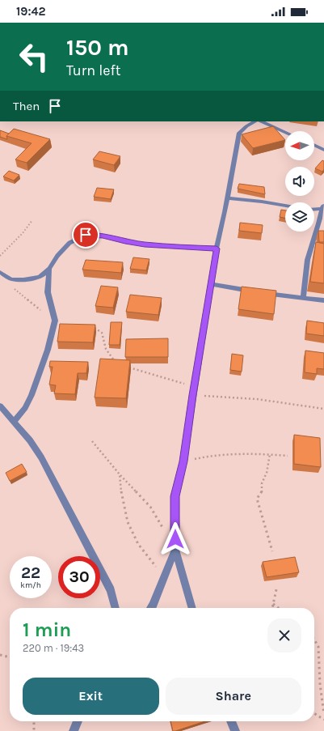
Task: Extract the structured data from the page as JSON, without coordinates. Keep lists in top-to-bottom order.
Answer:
{
  "north": "left",
  "page": {
    "status": "19:42",
    "turn": ["150 m", "Turn left"],
    "then": "Then",
    "speed": "22 km/h",
    "limit": "30",
    "heading": ["1 min", "220 m · 19:43"],
    "buttons": ["Exit", "Share"]
  }
}
